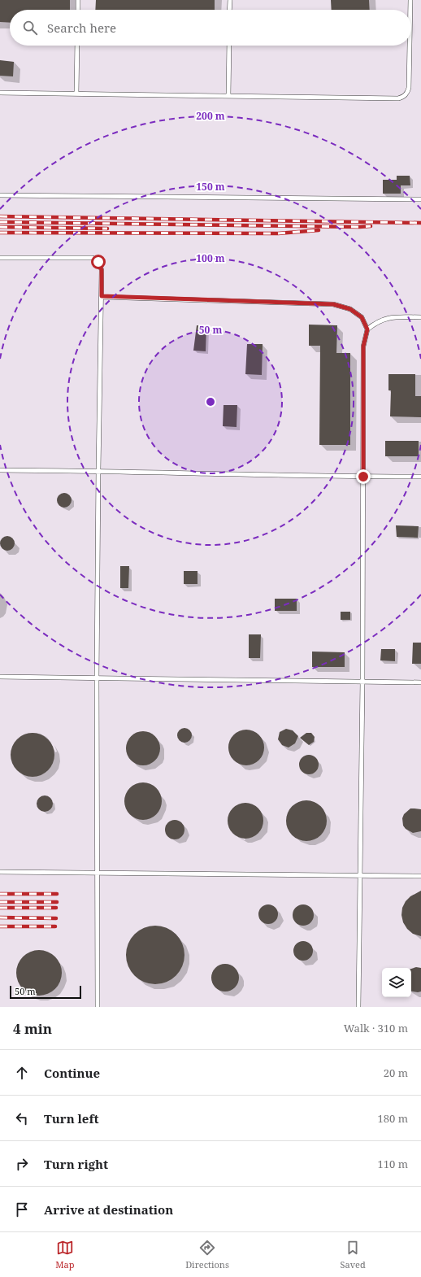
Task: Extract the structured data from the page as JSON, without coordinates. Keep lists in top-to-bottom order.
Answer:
{
  "scale_bar": "50 m",
  "page": {
    "search": "Search here",
    "scale": "50 m",
    "heading": ["4 min", "Walk · 310 m"],
    "list": [
      ["Continue", "20 m"],
      ["Turn left", "180 m"],
      ["Turn right", "110 m"],
      "Arrive at destination"
    ],
    "nav": ["Map", "Directions", "Saved"]
  },
  "rings": [
    "200 m",
    "150 m",
    "100 m",
    "50 m"
  ]
}
